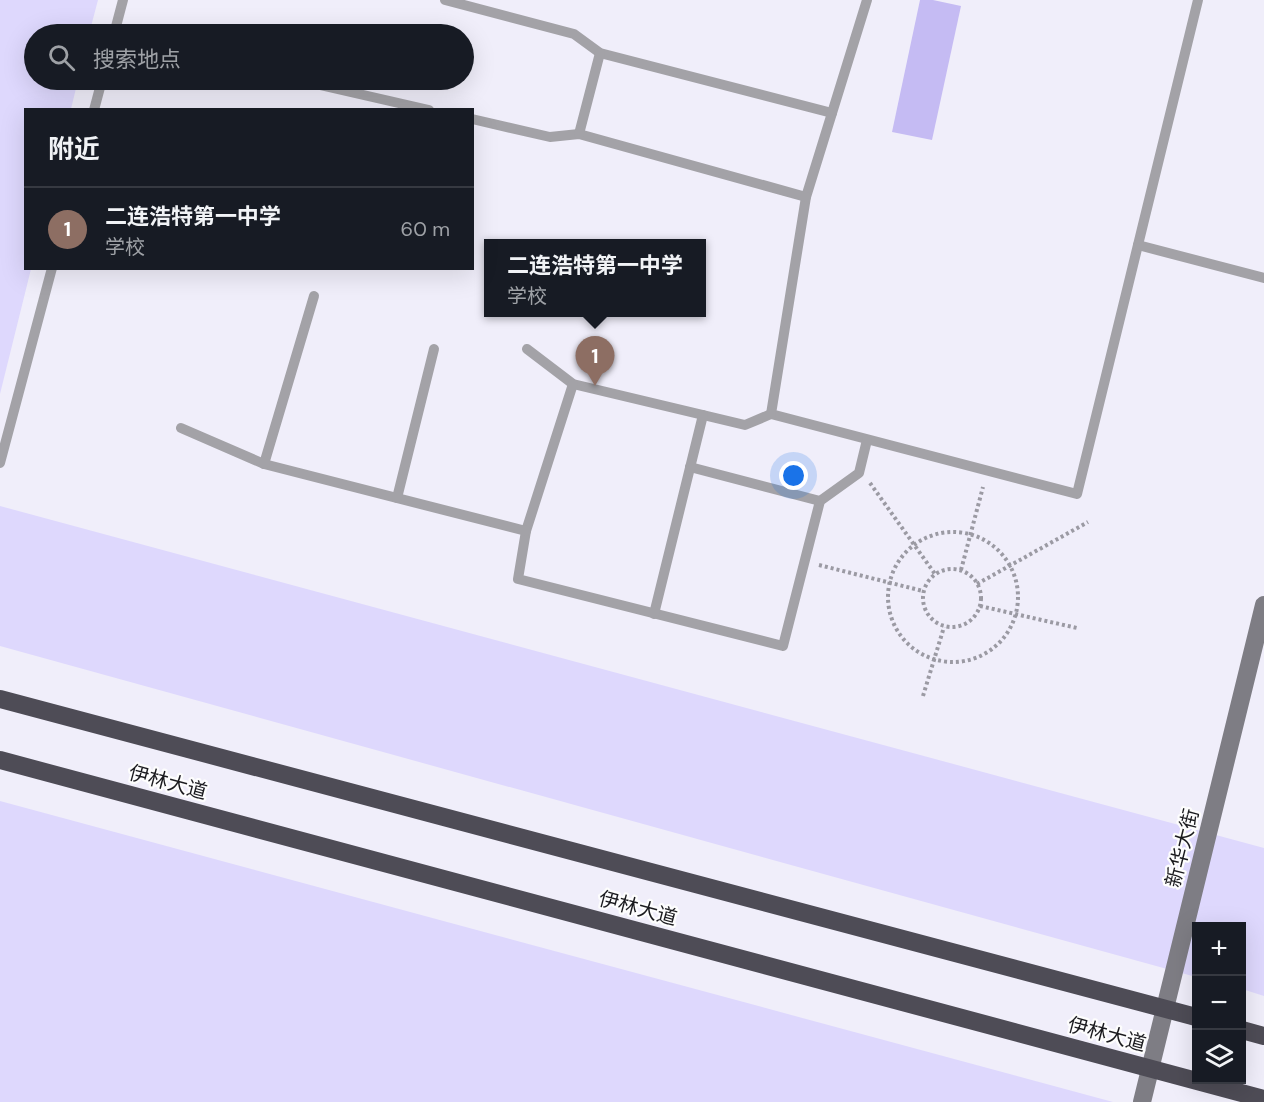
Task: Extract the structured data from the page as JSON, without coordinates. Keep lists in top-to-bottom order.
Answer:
{
  "streets": {
    "highway": ["伊林大道"],
    "main road": ["新华大街"]
  },
  "crossings": [
    ["伊林大道", "新华大街"]
  ],
  "page": {
    "search": "搜索地点",
    "heading": "附近",
    "list": [
      {
        "mark": "1",
        "name": "二连浩特第一中学",
        "note": "学校",
        "value": "60 m"
      }
    ],
    "popup": ["二连浩特第一中学", "学校"],
    "pins": "1",
    "map_buttons": ["+", "−"]
  }
}
